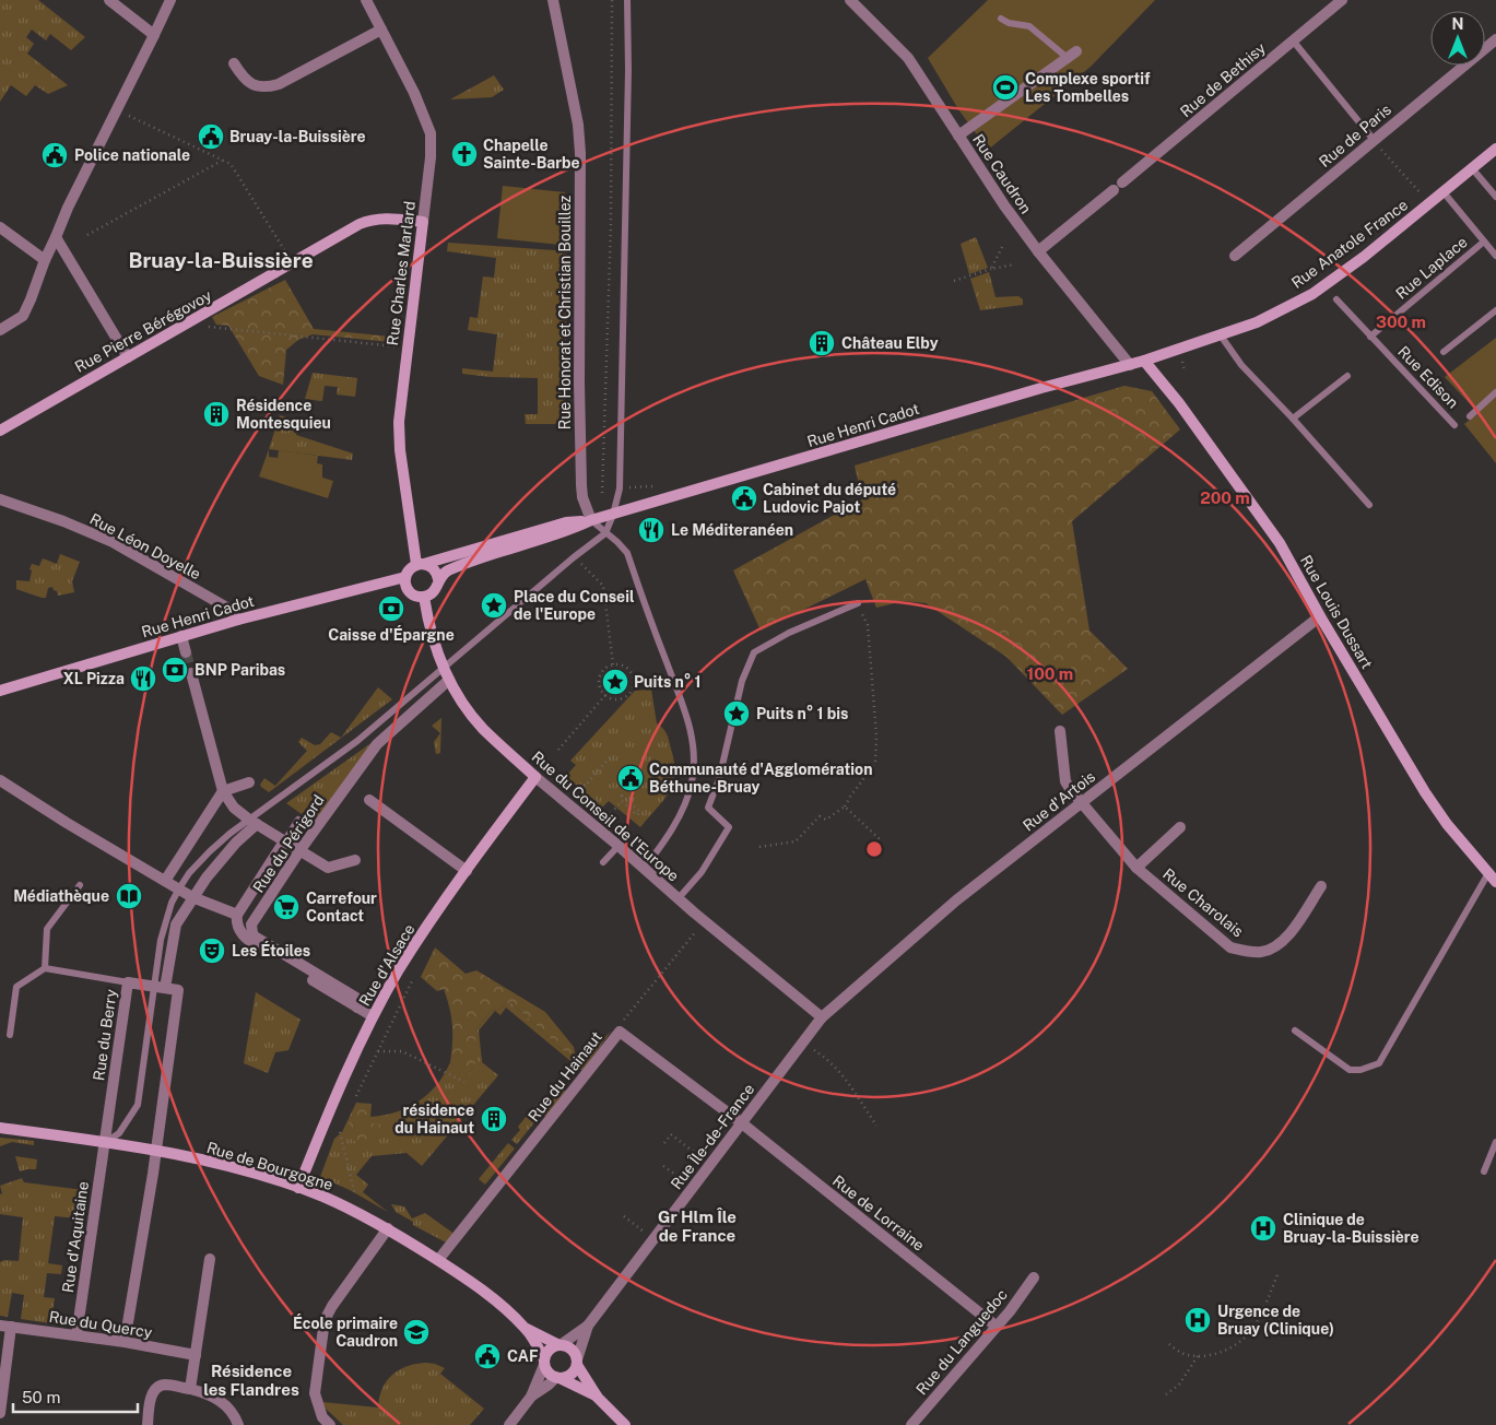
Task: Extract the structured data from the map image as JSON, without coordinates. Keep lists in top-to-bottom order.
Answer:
{
  "streets": {
    "main road": [
      "Rue Anatole France",
      "Rue Charles Marlard",
      "Rue Pierre Bérégovoy",
      "Rue Henri Cadot",
      "Rue Louis Dussart",
      "Rue du Conseil de l'Europe",
      "Rue d'Alsace",
      "Rue de Bourgogne"
    ],
    "street": [
      "Rue de Bethisy",
      "Rue de Paris",
      "Rue Caudron",
      "Rue Honorat et Christian Bouillez",
      "Rue Léon Doyelle",
      "Rue d'Artois",
      "Rue du Périgord",
      "Rue Charolais",
      "Rue du Berry",
      "Rue du Hainaut",
      "Rue Île-de-France",
      "Rue de Lorraine",
      "Rue d'Aquitaine",
      "Rue du Quercy",
      "Rue du Languedoc"
    ],
    "lane": ["Rue Laplace", "Rue Edison"]
  },
  "crossings": [
    ["Rue Caudron", "Rue Henri Cadot"],
    ["Rue Anatole France", "Rue Henri Cadot"],
    ["Rue Anatole France", "Rue Louis Dussart"],
    ["Rue Laplace", "Rue Edison"],
    ["Rue Charles Marlard", "Rue Pierre Bérégovoy"],
    ["Rue Charles Marlard", "Rue Henri Cadot"],
    ["Rue Charles Marlard", "Rue du Conseil de l'Europe"],
    ["Rue Honorat et Christian Bouillez", "Rue Henri Cadot"],
    ["Rue Henri Cadot", "Rue Léon Doyelle"],
    ["Rue Henri Cadot", "Rue Louis Dussart"],
    ["Rue Henri Cadot", "Rue du Conseil de l'Europe"],
    ["Rue Louis Dussart", "Rue d'Artois"],
    ["Rue d'Artois", "Rue du Conseil de l'Europe"],
    ["Rue d'Artois", "Rue Charolais"],
    ["Rue d'Artois", "Rue Île-de-France"],
    ["Rue du Conseil de l'Europe", "Rue du Périgord"],
    ["Rue du Conseil de l'Europe", "Rue d'Alsace"],
    ["Rue du Conseil de l'Europe", "Rue Île-de-France"],
    ["Rue du Périgord", "Rue d'Alsace"],
    ["Rue d'Alsace", "Rue de Bourgogne"],
    ["Rue du Berry", "Rue de Bourgogne"],
    ["Rue du Berry", "Rue d'Aquitaine"],
    ["Rue du Hainaut", "Rue Île-de-France"],
    ["Rue du Hainaut", "Rue de Bourgogne"],
    ["Rue du Hainaut", "Rue de Lorraine"],
    ["Rue Île-de-France", "Rue de Bourgogne"],
    ["Rue Île-de-France", "Rue de Lorraine"],
    ["Rue de Bourgogne", "Rue d'Aquitaine"],
    ["Rue de Lorraine", "Rue du Languedoc"],
    ["Rue d'Aquitaine", "Rue du Quercy"]
  ],
  "districts": ["Bruay-la-Buissière", "Gr Hlm Île de France", "Résidence les Flandres"],
  "places": {
    "sports": ["Complexe sportif Les Tombelles"],
    "public building": [
      "Bruay-la-Buissière",
      "Police nationale",
      "Cabinet du député Ludovic Pajot",
      "Communauté d'Agglomération Béthune-Bruay",
      "CAF"
    ],
    "church": ["Chapelle Sainte-Barbe"],
    "building": ["Château Elby", "Résidence Montesquieu", "résidence du Hainaut"],
    "restaurant": ["Le Méditeranéen", "XL Pizza"],
    "place": ["Place du Conseil de l'Europe", "Puits n° 1", "Puits n° 1 bis"],
    "bank": ["Caisse d'Épargne", "BNP Paribas"],
    "library": ["Médiathèque"],
    "supermarket": ["Carrefour Contact"],
    "theatre": ["Les Étoiles"],
    "hospital": ["Clinique de Bruay-la-Buissière", "Urgence de Bruay (Clinique)"],
    "school or university": ["École primaire Caudron"]
  },
  "scale_bar": "50 m",
  "north": "top",
  "rings": ["300 m", "200 m", "100 m"]
}
